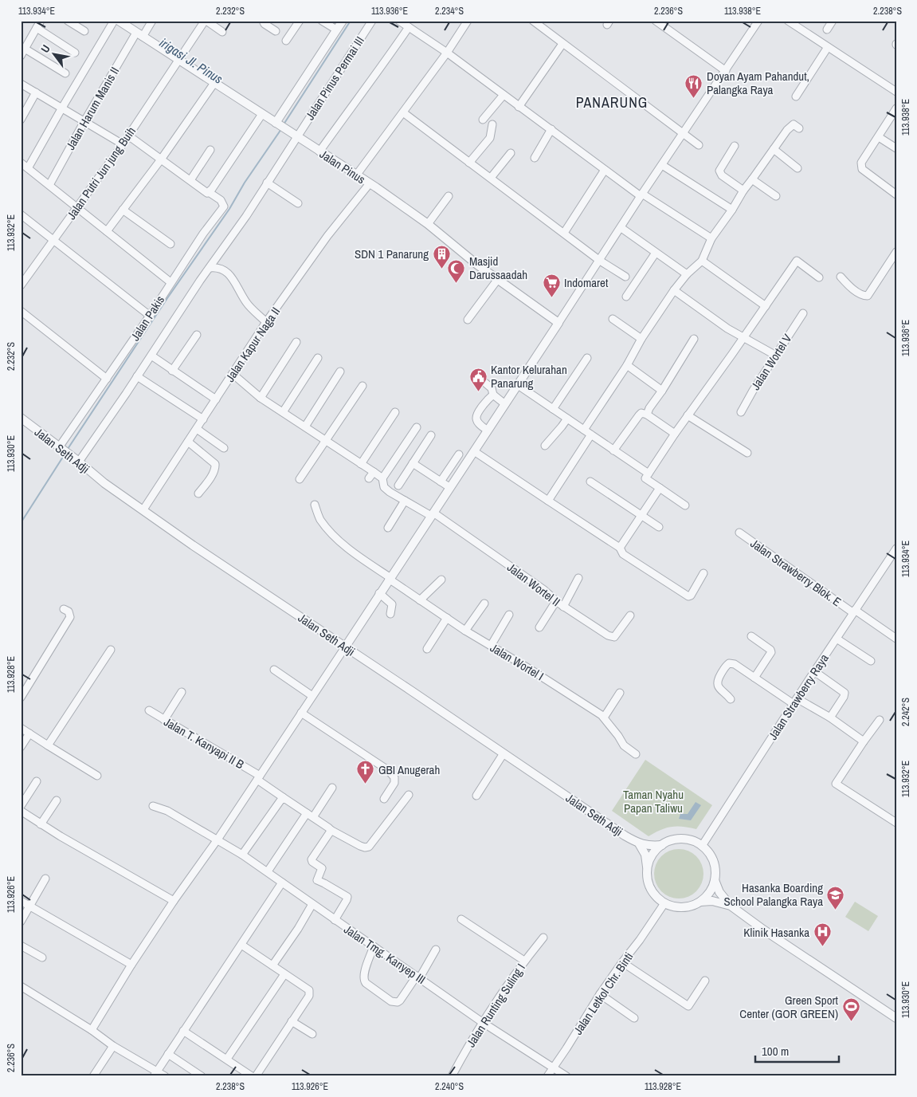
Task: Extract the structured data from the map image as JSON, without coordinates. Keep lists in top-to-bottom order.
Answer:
{
  "streets": {
    "street": [
      "Jalan Pinus Permai III",
      "Jalan Harum Manis II",
      "Jalan Pinus",
      "Jalan Putri Jun jung Buih",
      "Jalan Pakis",
      "Jalan Kapur Naga II",
      "Jalan Wortel V",
      "Jalan Seth Adji",
      "Jalan Strawberry Blok. E",
      "Jalan Wortel II",
      "Jalan Wortel I",
      "Jalan Strawberry Raya",
      "Jalan T. Kanyapi II B",
      "Jalan Tmg. Kanyep III",
      "Jalan Letkol Chr. Binti",
      "Jalan Runting Suling I"
    ]
  },
  "crossings": [
    ["Jalan Pinus Permai III", "Jalan Pinus"],
    ["Jalan Pinus Permai III", "Jalan Seth Adji"],
    ["Jalan Harum Manis II", "Jalan Pinus"],
    ["Jalan Pinus", "Jalan Putri Jun jung Buih"],
    ["Jalan Pinus", "Jalan Kapur Naga II"],
    ["Jalan Pakis", "Jalan Seth Adji"],
    ["Jalan Kapur Naga II", "Jalan Seth Adji"],
    ["Jalan Kapur Naga II", "Jalan Wortel II"],
    ["Jalan Strawberry Blok. E", "Jalan Strawberry Raya"],
    ["Jalan Strawberry Raya", "Jalan Letkol Chr. Binti"],
    ["Jalan Tmg. Kanyep III", "Jalan Letkol Chr. Binti"],
    ["Jalan Tmg. Kanyep III", "Jalan Runting Suling I"]
  ],
  "districts": ["PANARUNG"],
  "water": ["irigasi Jl. Pinus"],
  "parks": ["Taman Nyahu Papan Taliwu"],
  "places": {
    "restaurant": ["Doyan Ayam Pahandut, Palangka Raya"],
    "building": ["SDN 1 Panarung"],
    "mosque": ["Masjid Darussaadah"],
    "supermarket": ["Indomaret"],
    "public building": ["Kantor Kelurahan Panarung"],
    "church": ["GBI Anugerah"],
    "school or university": ["Hasanka Boarding School Palangka Raya"],
    "hospital": ["Klinik Hasanka"],
    "sports": ["Green Sport Center (GOR GREEN)"]
  },
  "scale_bar": "100 m",
  "north": "top left",
  "coordinates": [
    "113.934°E",
    "2.232°S",
    "113.936°E",
    "2.234°S",
    "2.236°S",
    "113.938°E",
    "2.238°S",
    "113.932°E",
    "113.930°E",
    "113.928°E",
    "2.242°S",
    "113.926°E",
    "2.240°S"
  ]
}
